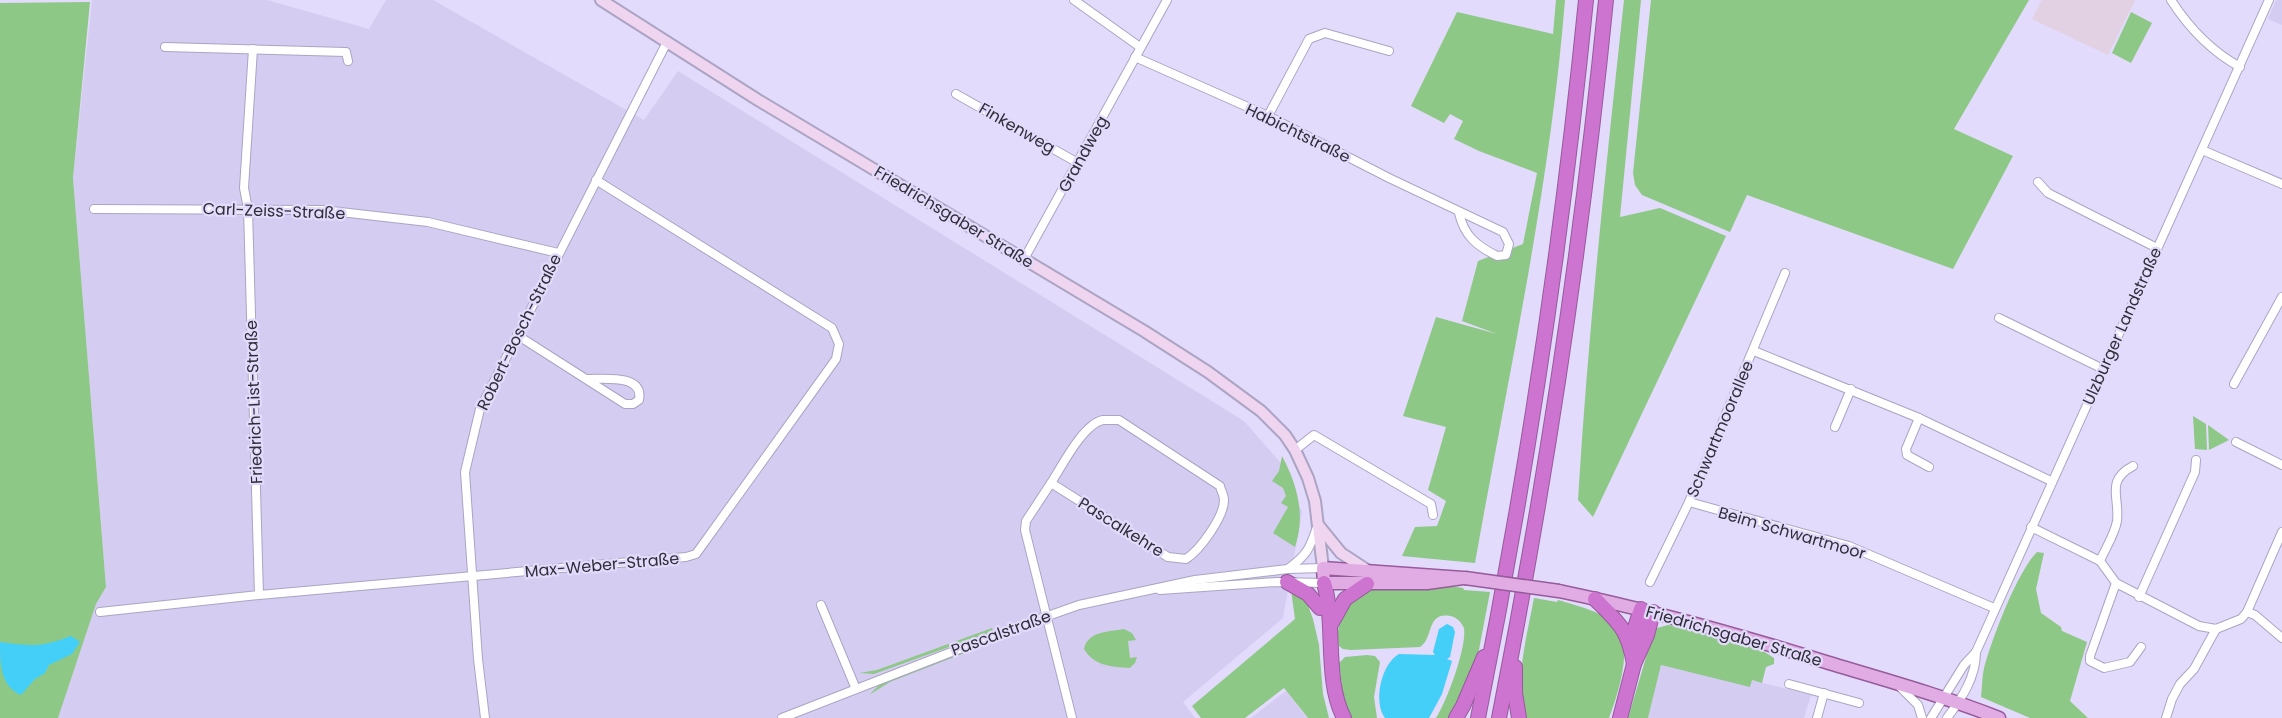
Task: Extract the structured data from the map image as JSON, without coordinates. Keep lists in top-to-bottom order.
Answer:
{
  "streets": {
    "main road": ["Friedrichsgaber Straße"],
    "street": [
      "Finkenweg",
      "Habichtstraße",
      "Grandweg",
      "Carl-Zeiss-Straße",
      "Ulzburger Landstraße",
      "Robert-Bosch-Straße",
      "Friedrich-List-Straße",
      "Schwartmoorallee",
      "Pascalkehre",
      "Beim Schwartmoor",
      "Max-Weber-Straße",
      "Pascalstraße"
    ]
  },
  "crossings": [
    ["Finkenweg", "Grandweg"],
    ["Habichtstraße", "Grandweg"],
    ["Grandweg", "Friedrichsgaber Straße"],
    ["Carl-Zeiss-Straße", "Robert-Bosch-Straße"],
    ["Carl-Zeiss-Straße", "Friedrich-List-Straße"],
    ["Friedrichsgaber Straße", "Ulzburger Landstraße"],
    ["Friedrichsgaber Straße", "Robert-Bosch-Straße"],
    ["Friedrichsgaber Straße", "Pascalstraße"],
    ["Ulzburger Landstraße", "Beim Schwartmoor"],
    ["Robert-Bosch-Straße", "Max-Weber-Straße"],
    ["Friedrich-List-Straße", "Max-Weber-Straße"],
    ["Schwartmoorallee", "Beim Schwartmoor"]
  ]
}
